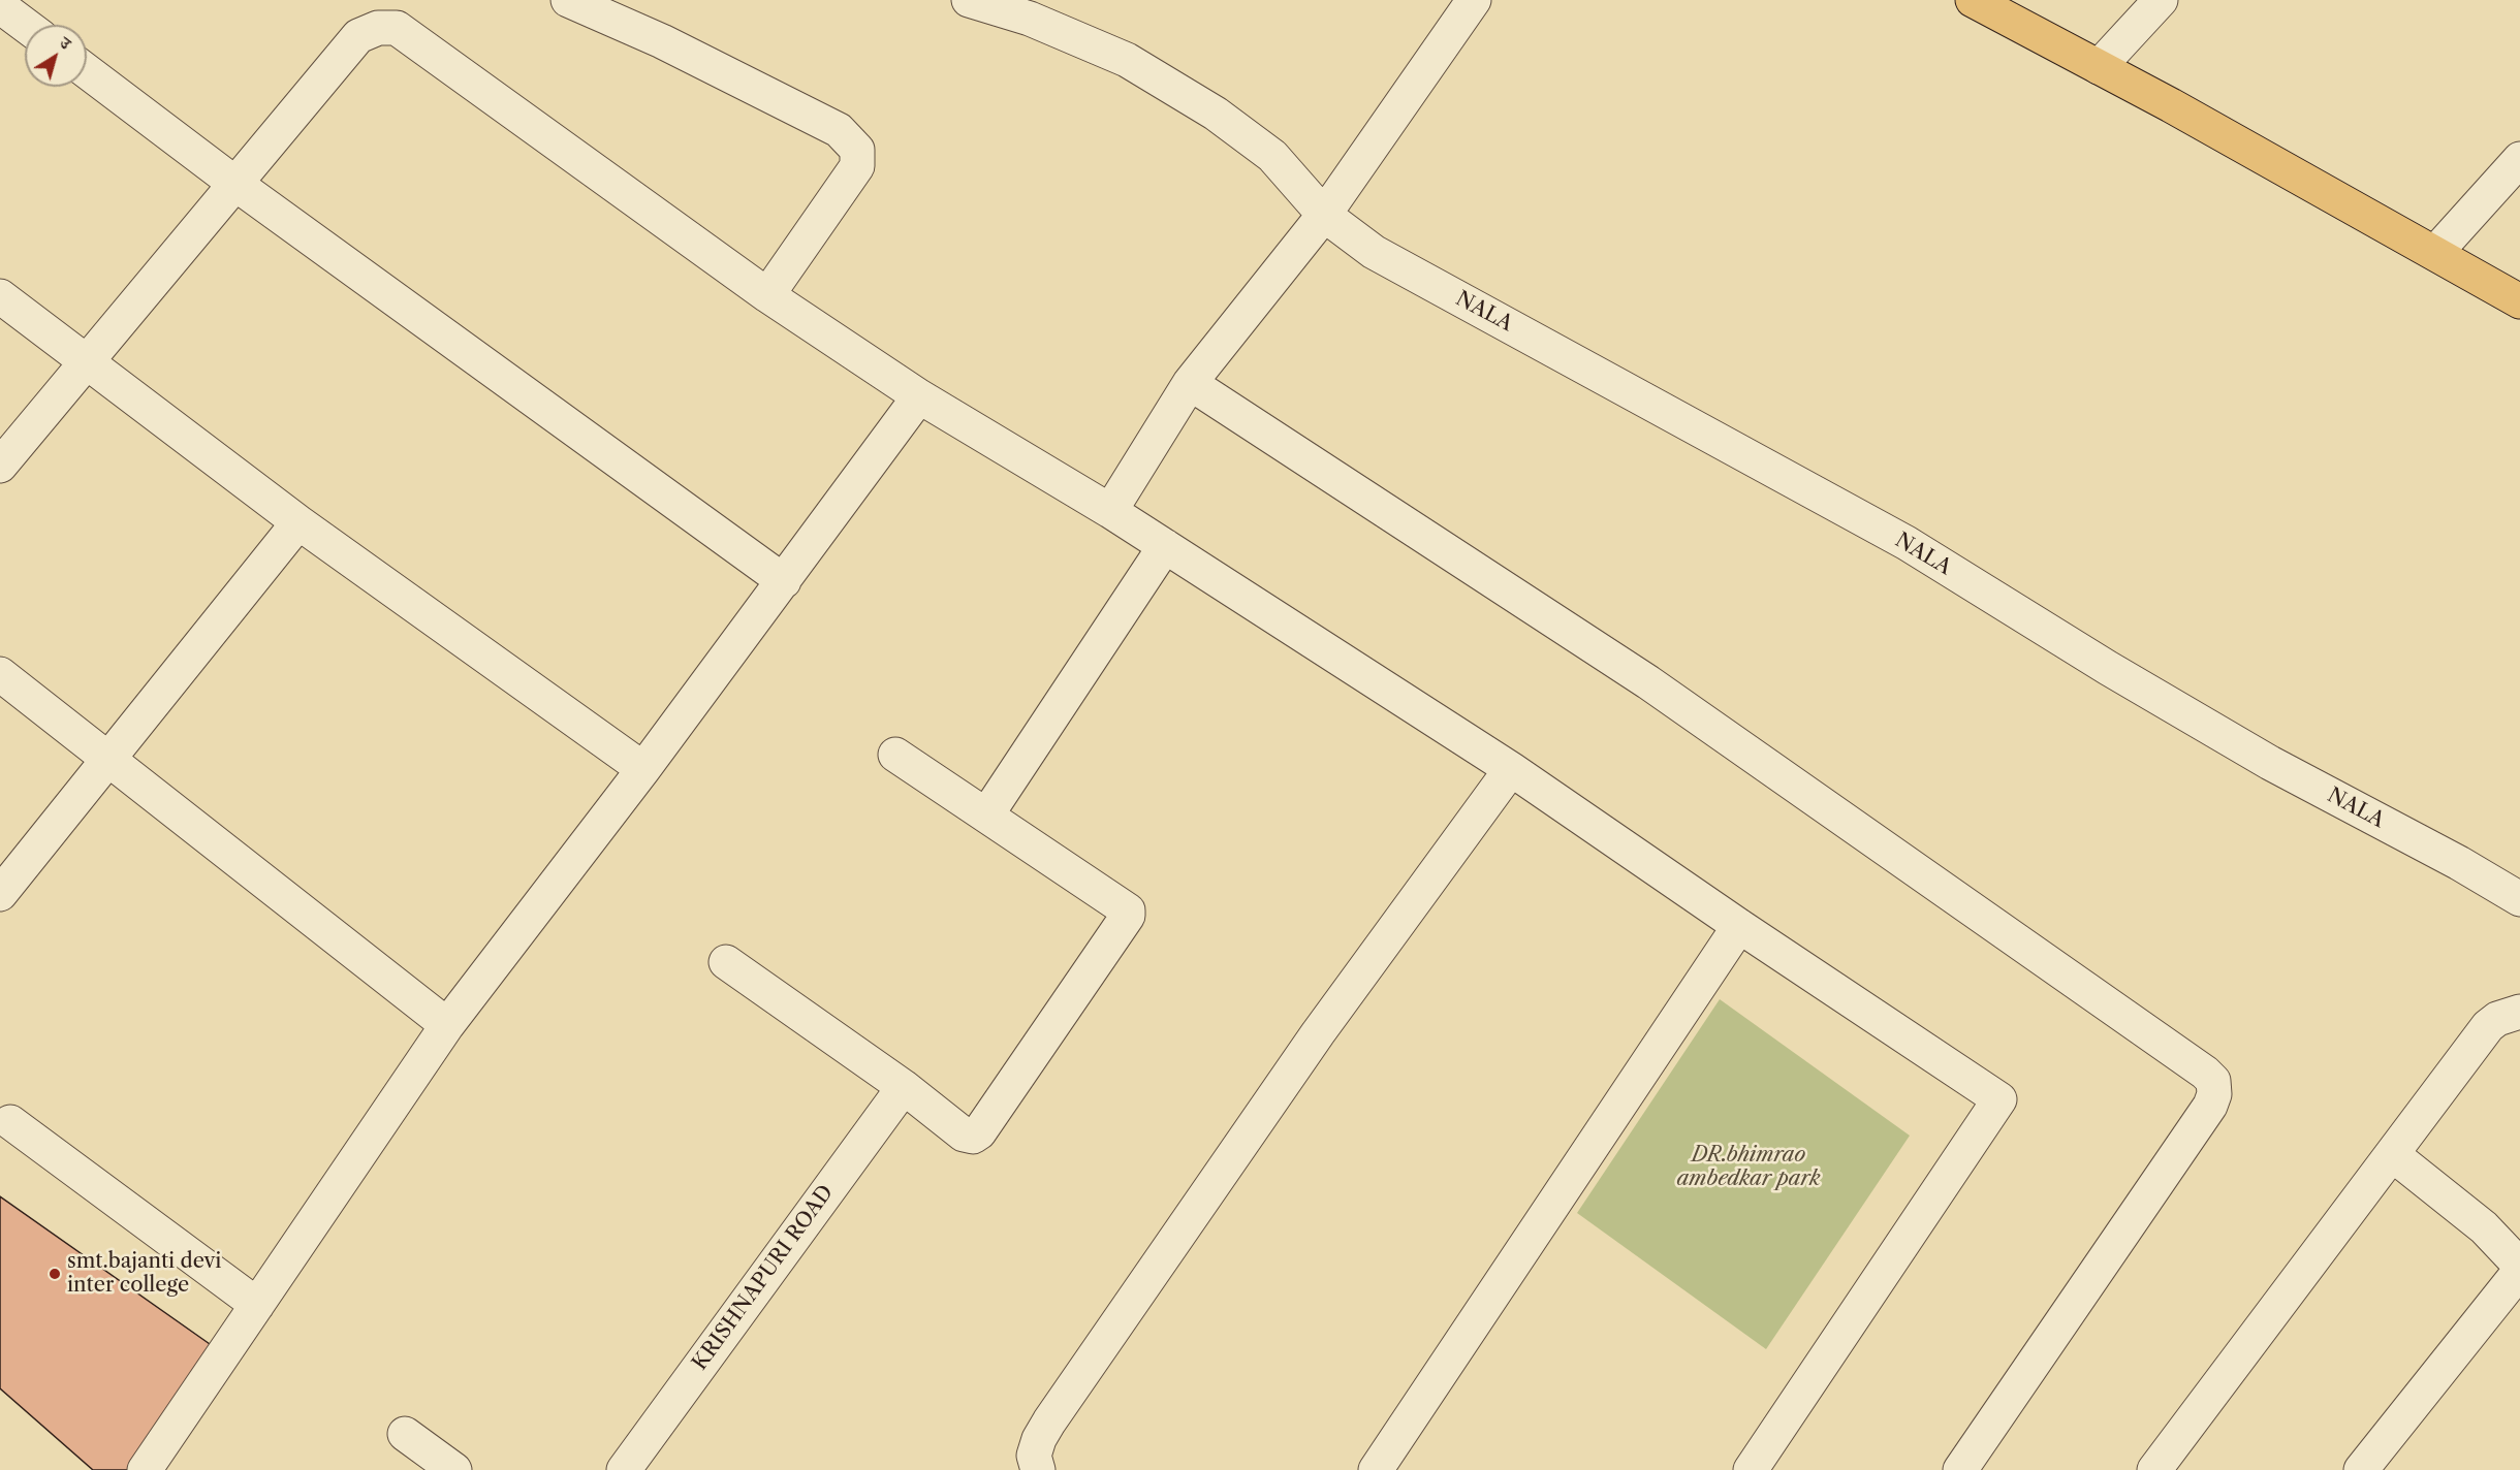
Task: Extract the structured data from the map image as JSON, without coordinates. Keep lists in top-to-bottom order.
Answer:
{
  "streets": {
    "street": ["NALA", "KRISHNAPURI ROAD"]
  },
  "parks": ["DR.bhimrao ambedkar park"],
  "places": ["smt.bajanti devi inter college"],
  "north": "top right"
}
